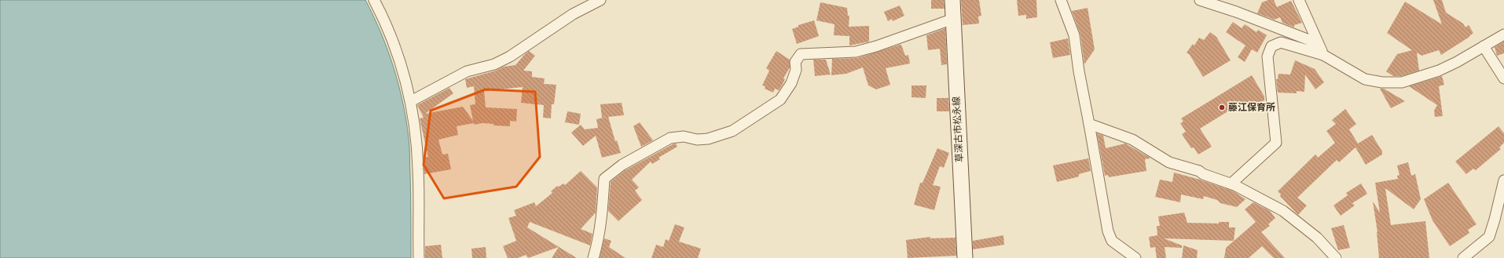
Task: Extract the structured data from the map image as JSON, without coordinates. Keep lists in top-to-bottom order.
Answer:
{
  "streets": {
    "main road": ["草深古市松永線"]
  },
  "places": ["藤江保育所"]
}
